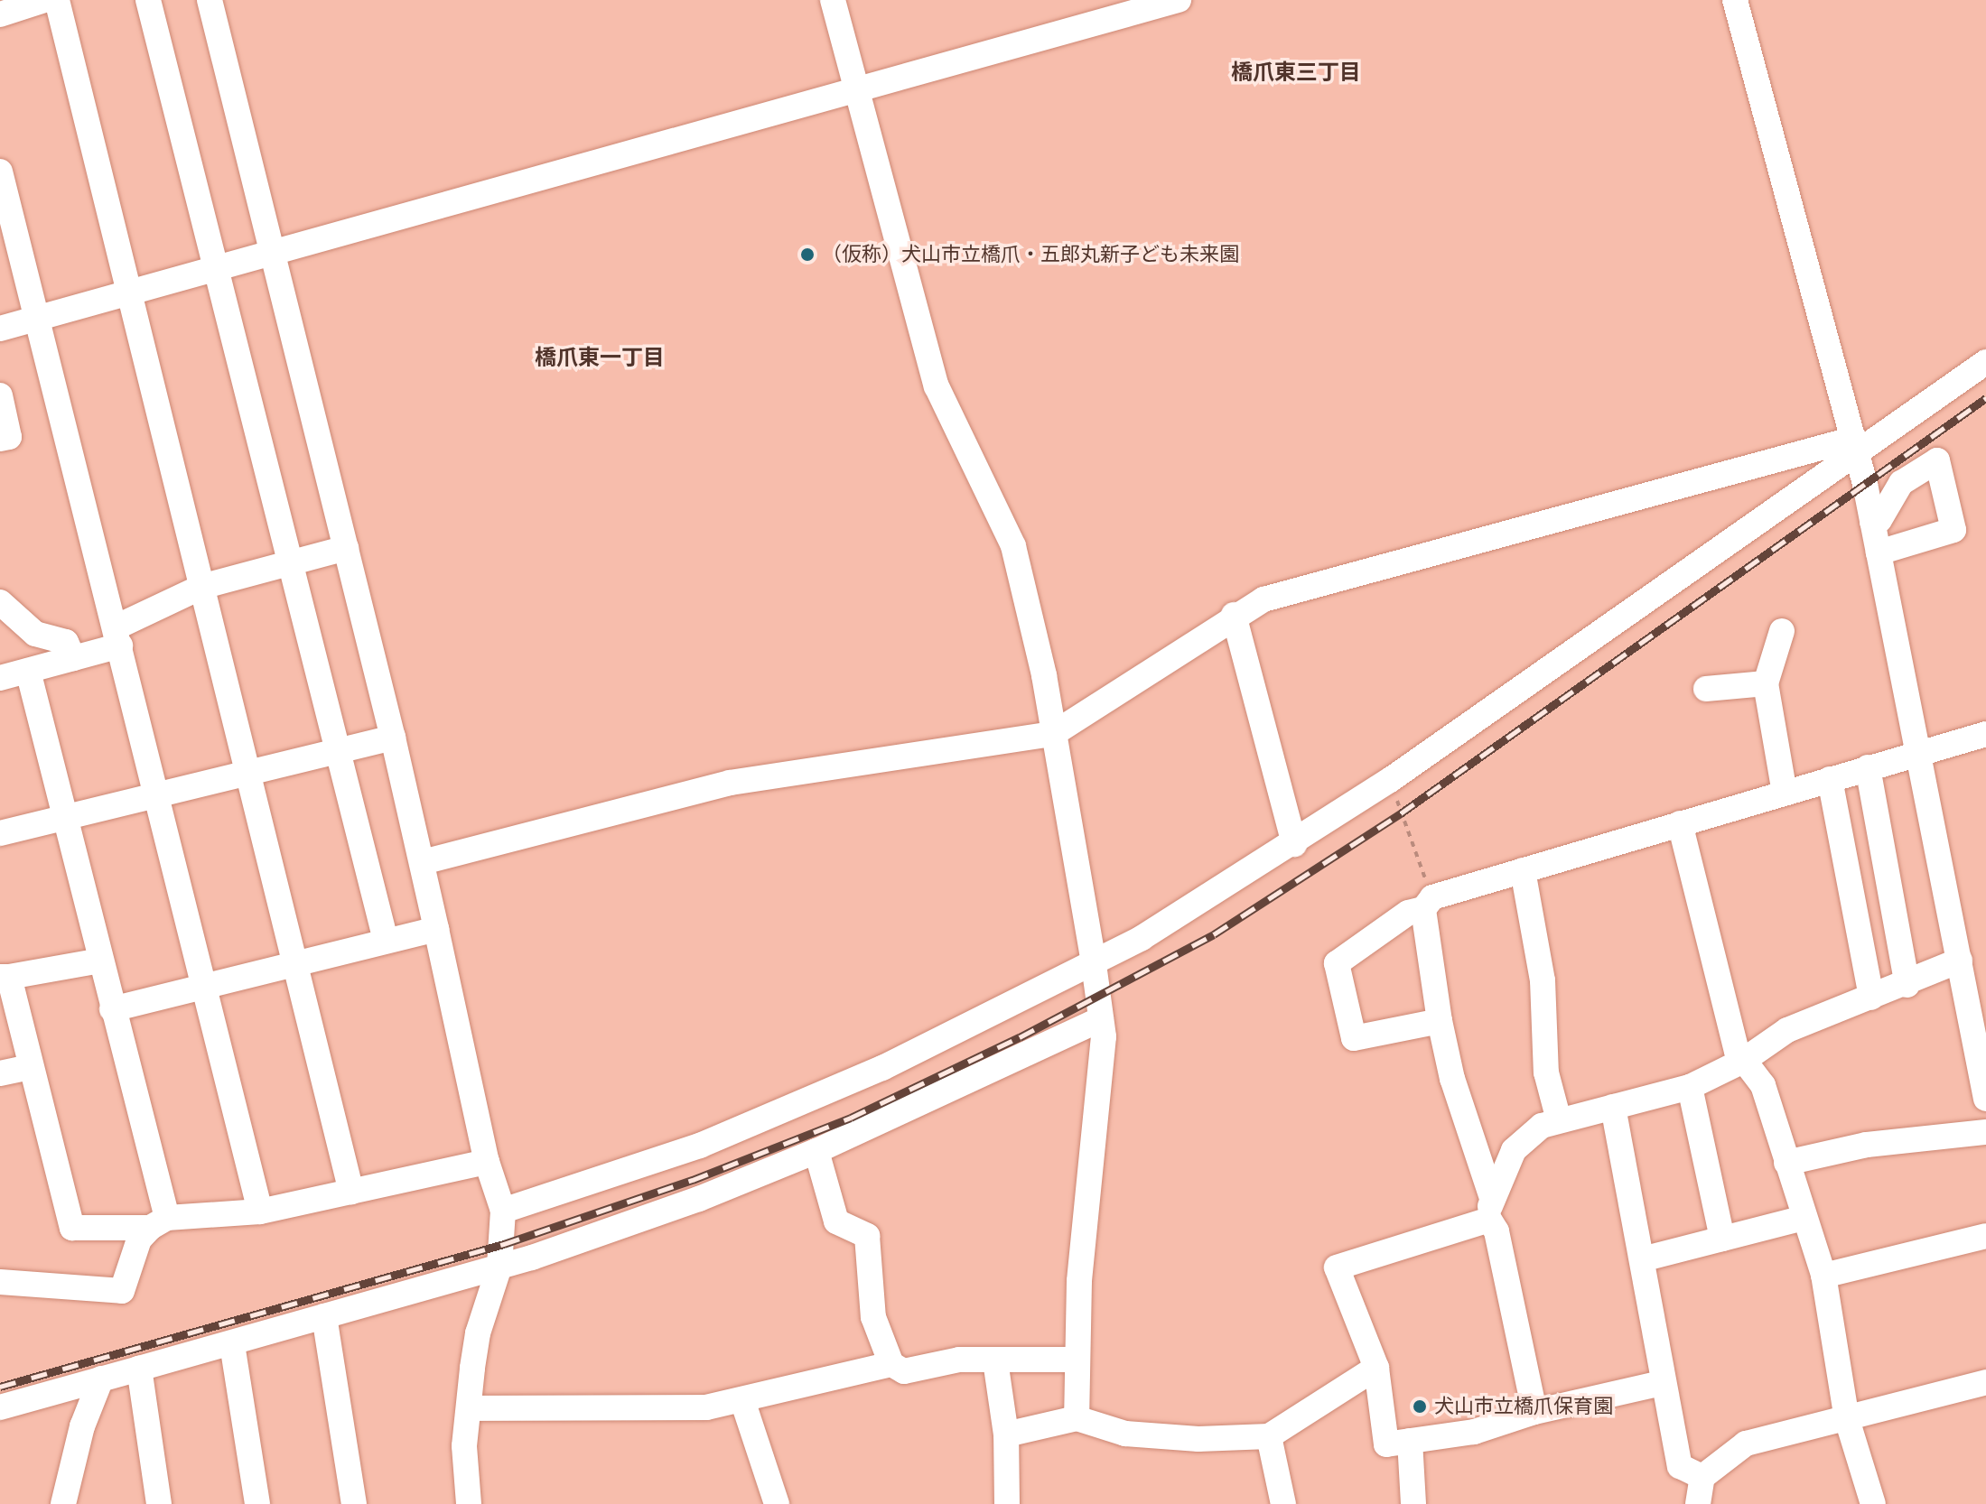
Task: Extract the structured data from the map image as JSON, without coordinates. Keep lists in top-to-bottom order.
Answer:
{
  "districts": ["橋爪東三丁目", "橋爪東一丁目"],
  "places": ["（仮称）犬山市立橋爪・五郎丸新子ども未来園", "犬山市立橋爪保育園"]
}
